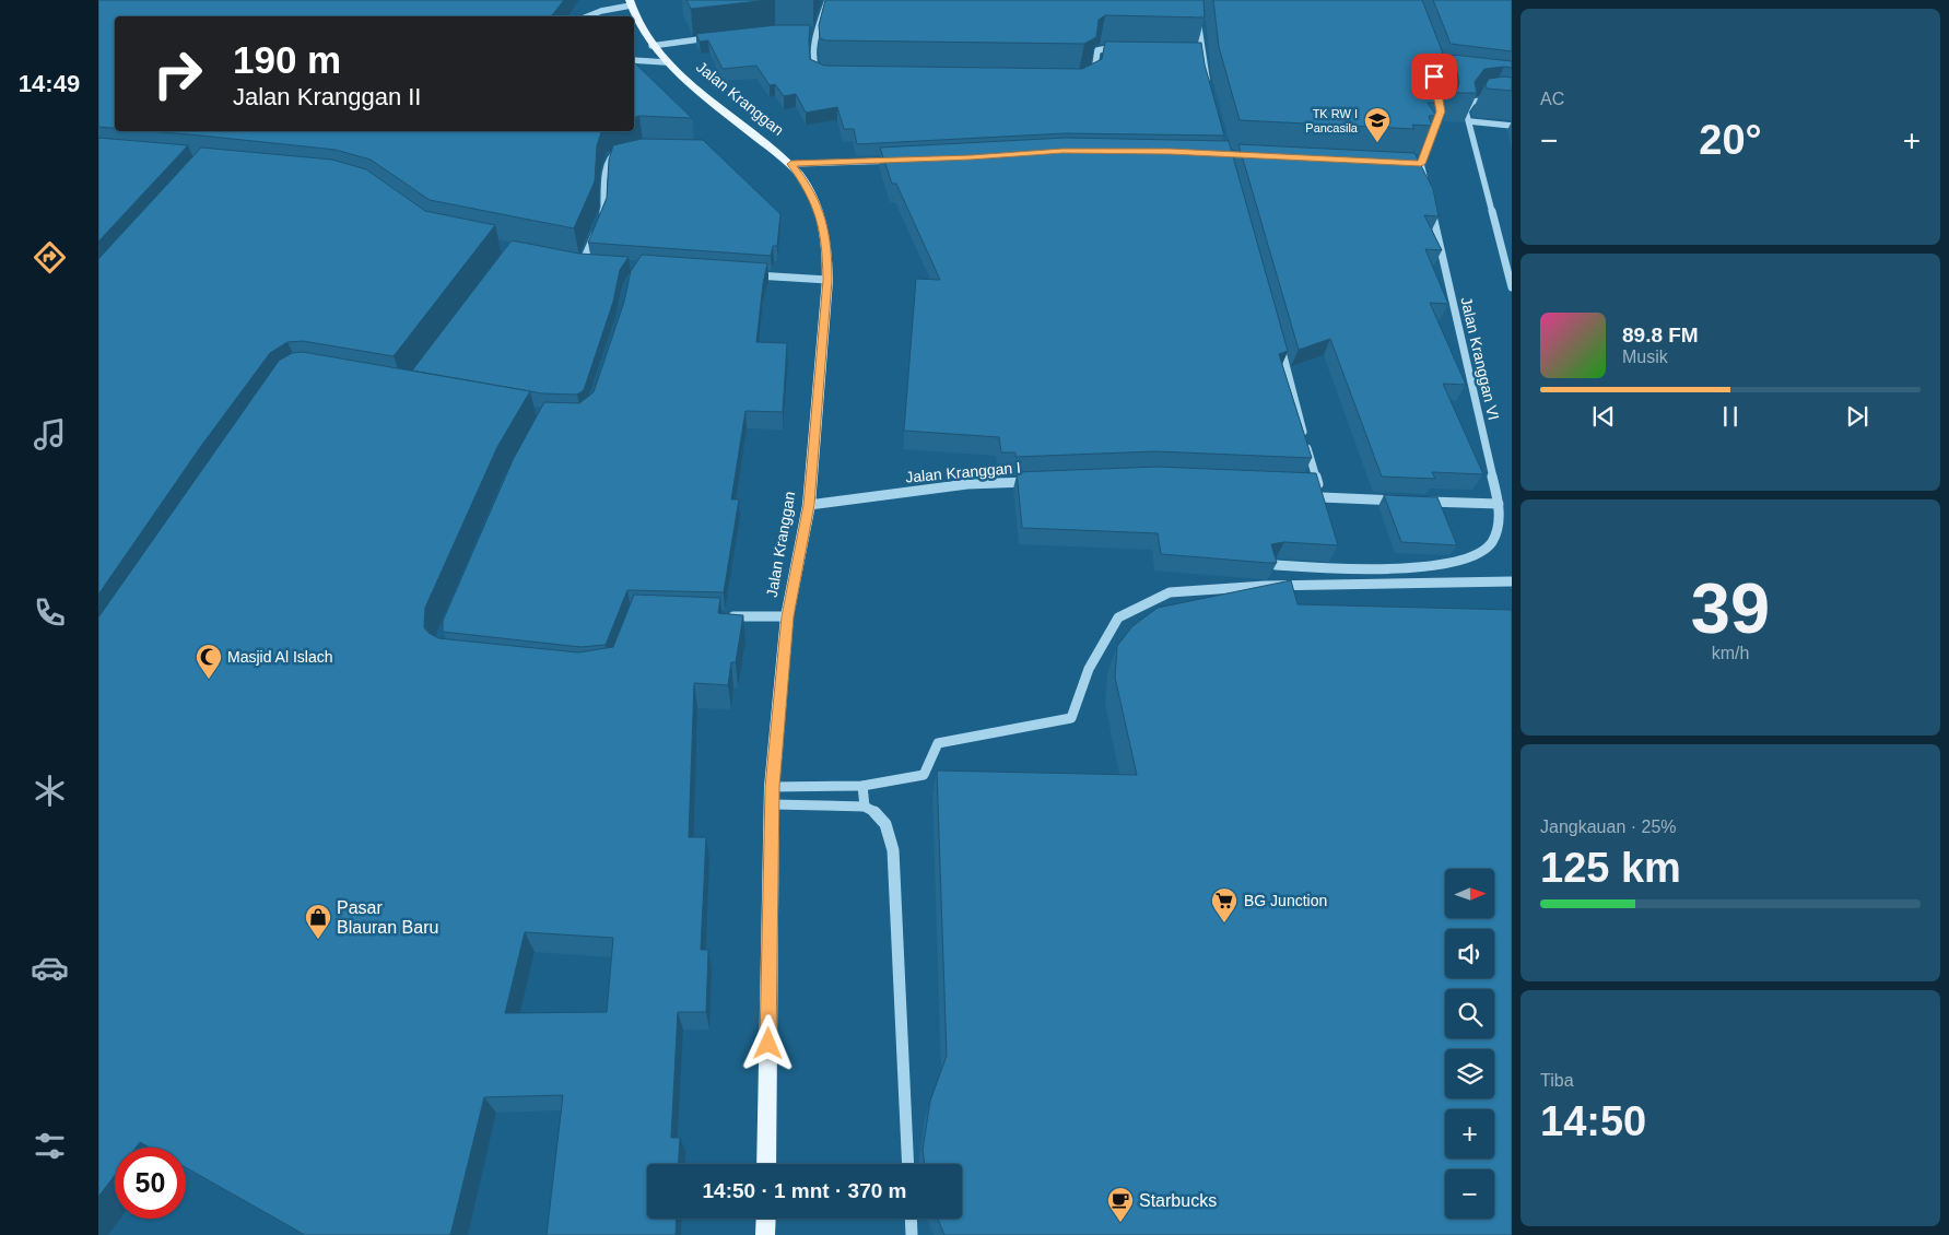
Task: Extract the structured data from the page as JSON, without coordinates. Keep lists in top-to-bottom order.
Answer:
{
  "streets": {
    "main road": ["Jalan Kranggan"],
    "street": ["Jalan Kranggan VI", "Jalan Kranggan I"]
  },
  "crossings": [
    ["Jalan Kranggan", "Jalan Kranggan I"]
  ],
  "places": {
    "school or university": ["TK RW I Pancasila"],
    "mosque": ["Masjid Al Islach"],
    "supermarket": ["BG Junction"],
    "shop": ["Pasar Blauran Baru"],
    "cafe": ["Starbucks"]
  },
  "north": "right",
  "page": {
    "tabs": "14:49",
    "tile": [
      "AC",
      ["39", "km/h"],
      ["Jangkauan · 25%", "125 km"],
      ["Tiba", "14:50"]
    ],
    "turn": ["190 m", "Jalan Kranggan II"],
    "heat": ["−", "20°", "+"],
    "song": ["89.8 FM", "Musik"],
    "map_buttons": ["+", "−"],
    "limit": "50",
    "trip": "14:50 · 1 mnt · 370 m"
  }
}
